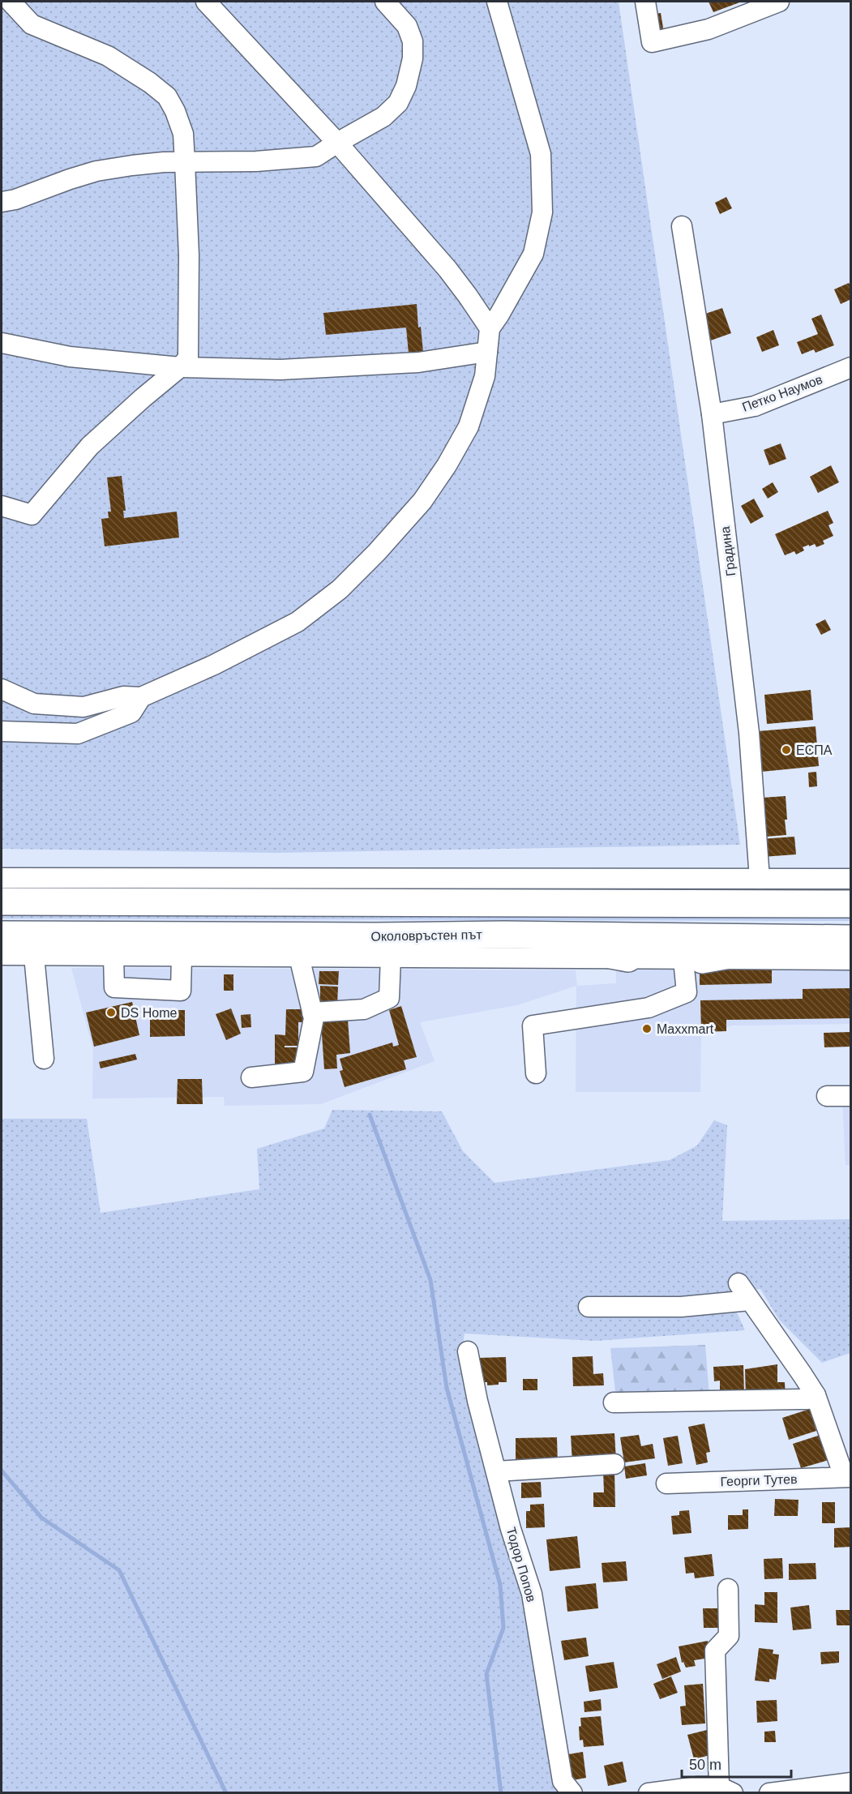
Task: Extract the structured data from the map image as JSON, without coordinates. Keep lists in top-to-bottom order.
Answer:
{
  "streets": {
    "highway": ["Околовръстен път"],
    "street": [
      "Петко Наумов",
      "Градина",
      "Георги Тутев",
      "Тодор Попов"
    ]
  },
  "crossings": [
    ["Петко Наумов", "Градина"]
  ],
  "places": ["ЕСПА", "DS Home", "Maxxmart"],
  "scale_bar": "50 m"
}
